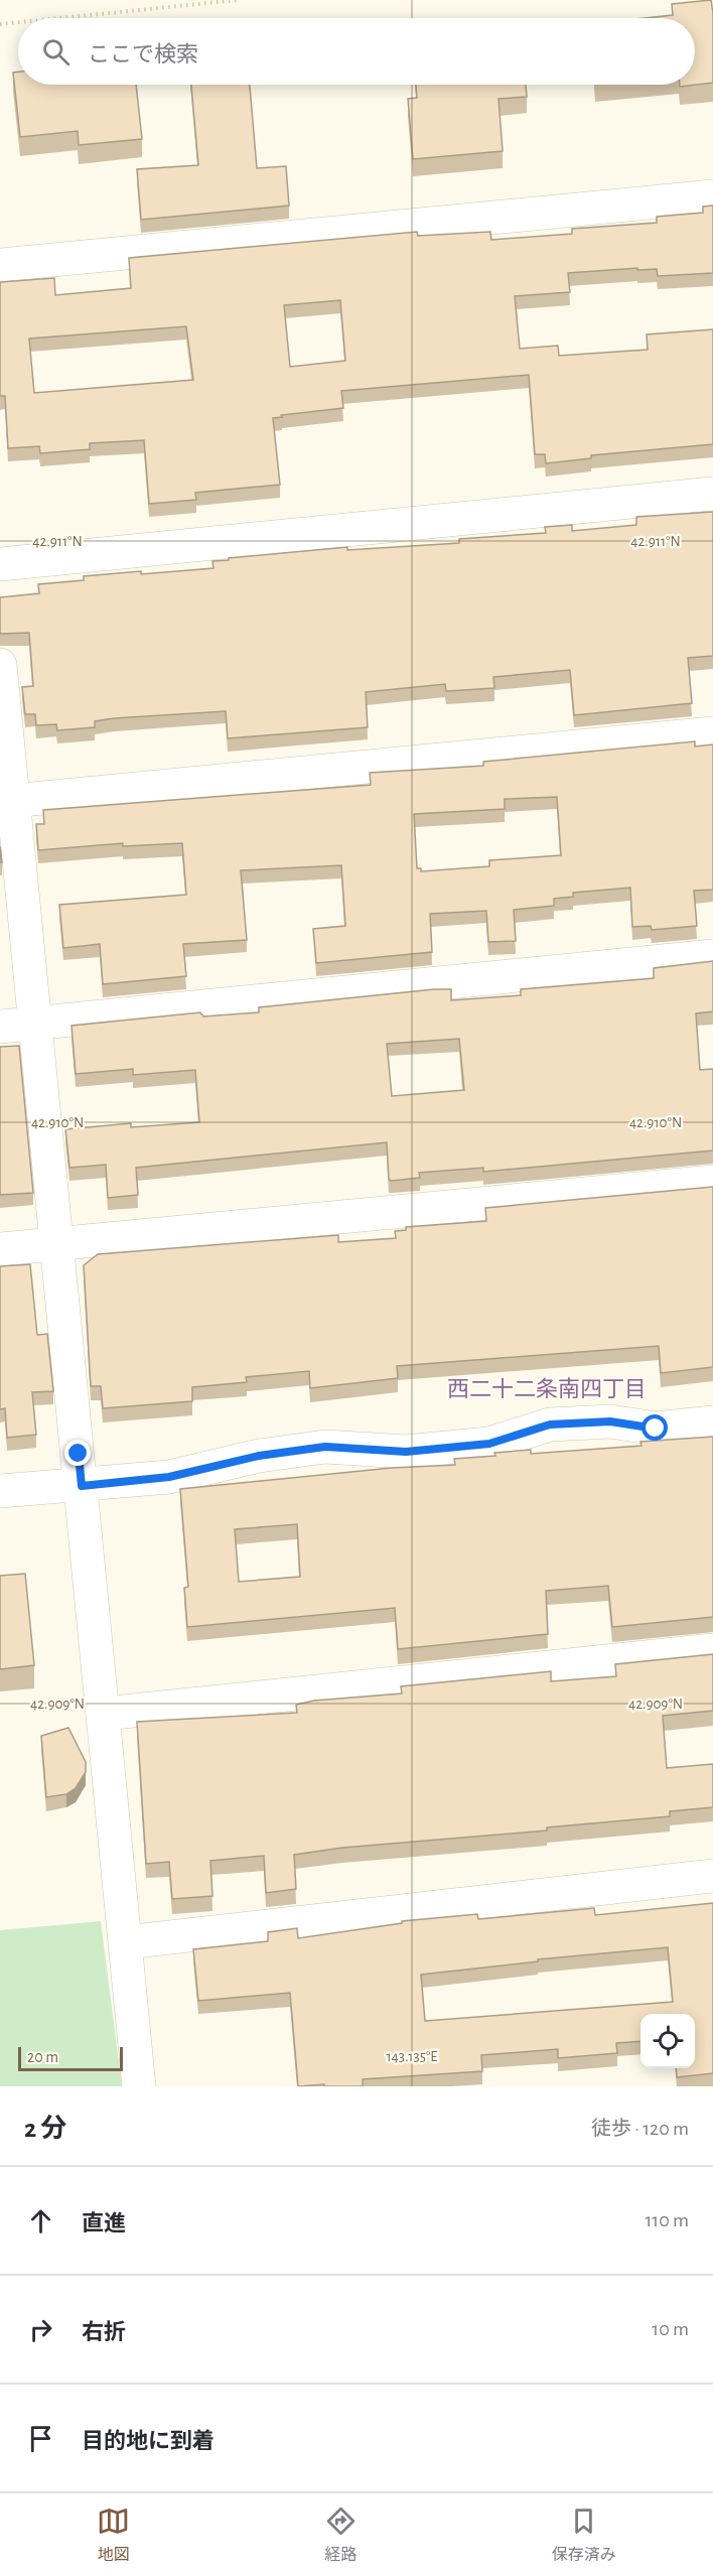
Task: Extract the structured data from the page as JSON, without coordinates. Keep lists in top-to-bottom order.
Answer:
{
  "districts": ["西二十二条南四丁目"],
  "scale_bar": "20 m",
  "page": {
    "search": "ここで検索",
    "scale": "20 m",
    "heading": ["2 分", "徒歩 · 120 m"],
    "list": [
      ["直進", "110 m"],
      ["右折", "10 m"],
      "目的地に到着"
    ],
    "nav": ["地図", "経路", "保存済み"]
  },
  "coordinates": [
    "42.911°N",
    "42.910°N",
    "42.909°N",
    "143.135°E"
  ]
}
